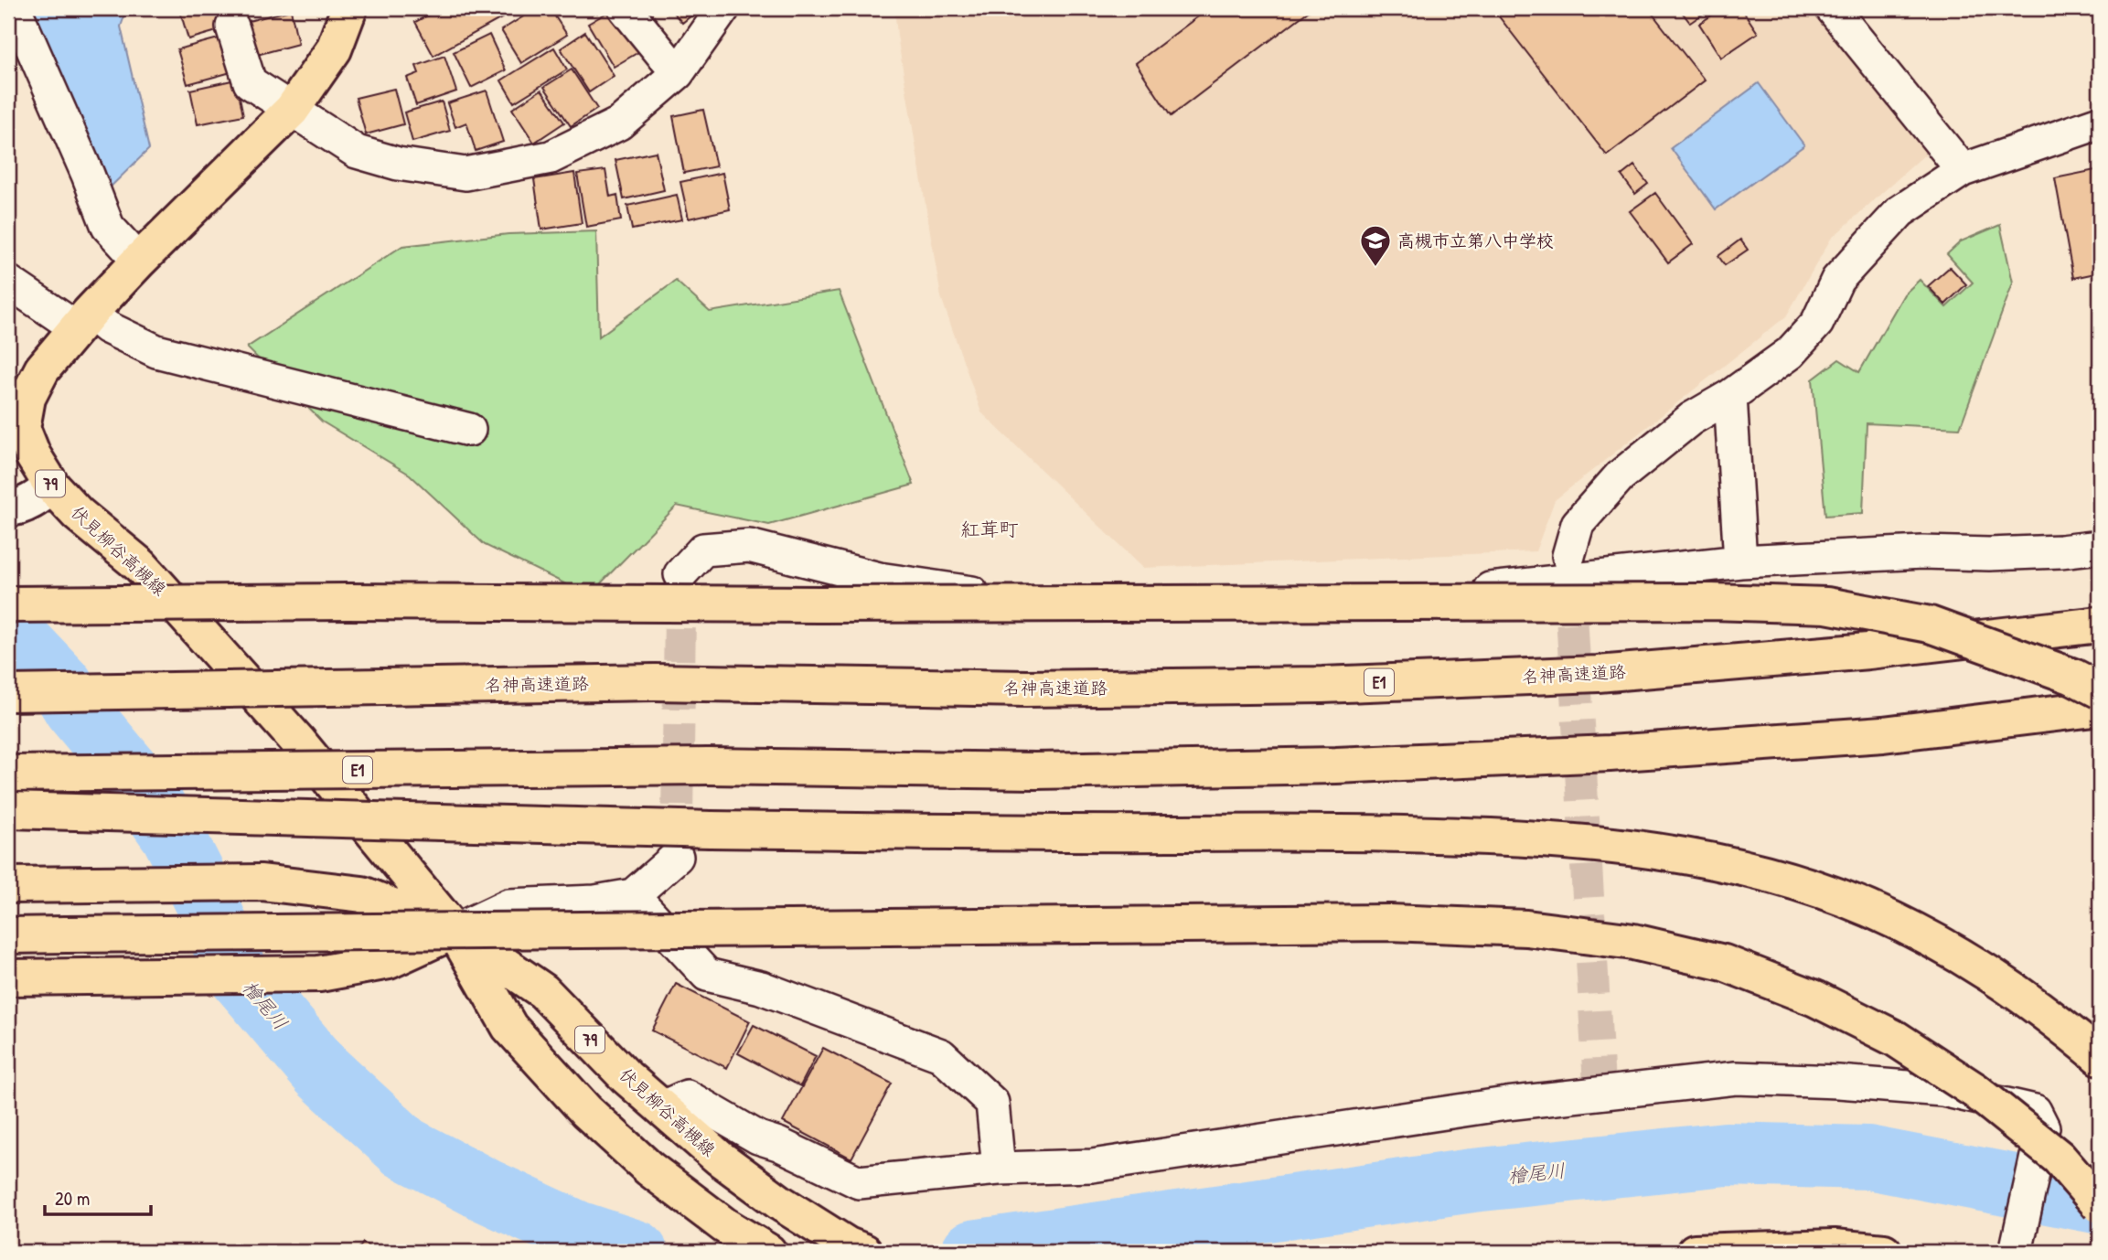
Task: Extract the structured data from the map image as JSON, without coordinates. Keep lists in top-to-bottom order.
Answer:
{
  "streets": {
    "main road": [
      "79",
      "伏見柳谷高槻線",
      "名神高速道路",
      "E1"
    ]
  },
  "districts": ["紅茸町"],
  "water": ["檜尾川"],
  "places": {
    "school or university": ["高槻市立第八中学校"]
  },
  "scale_bar": "20 m"
}
